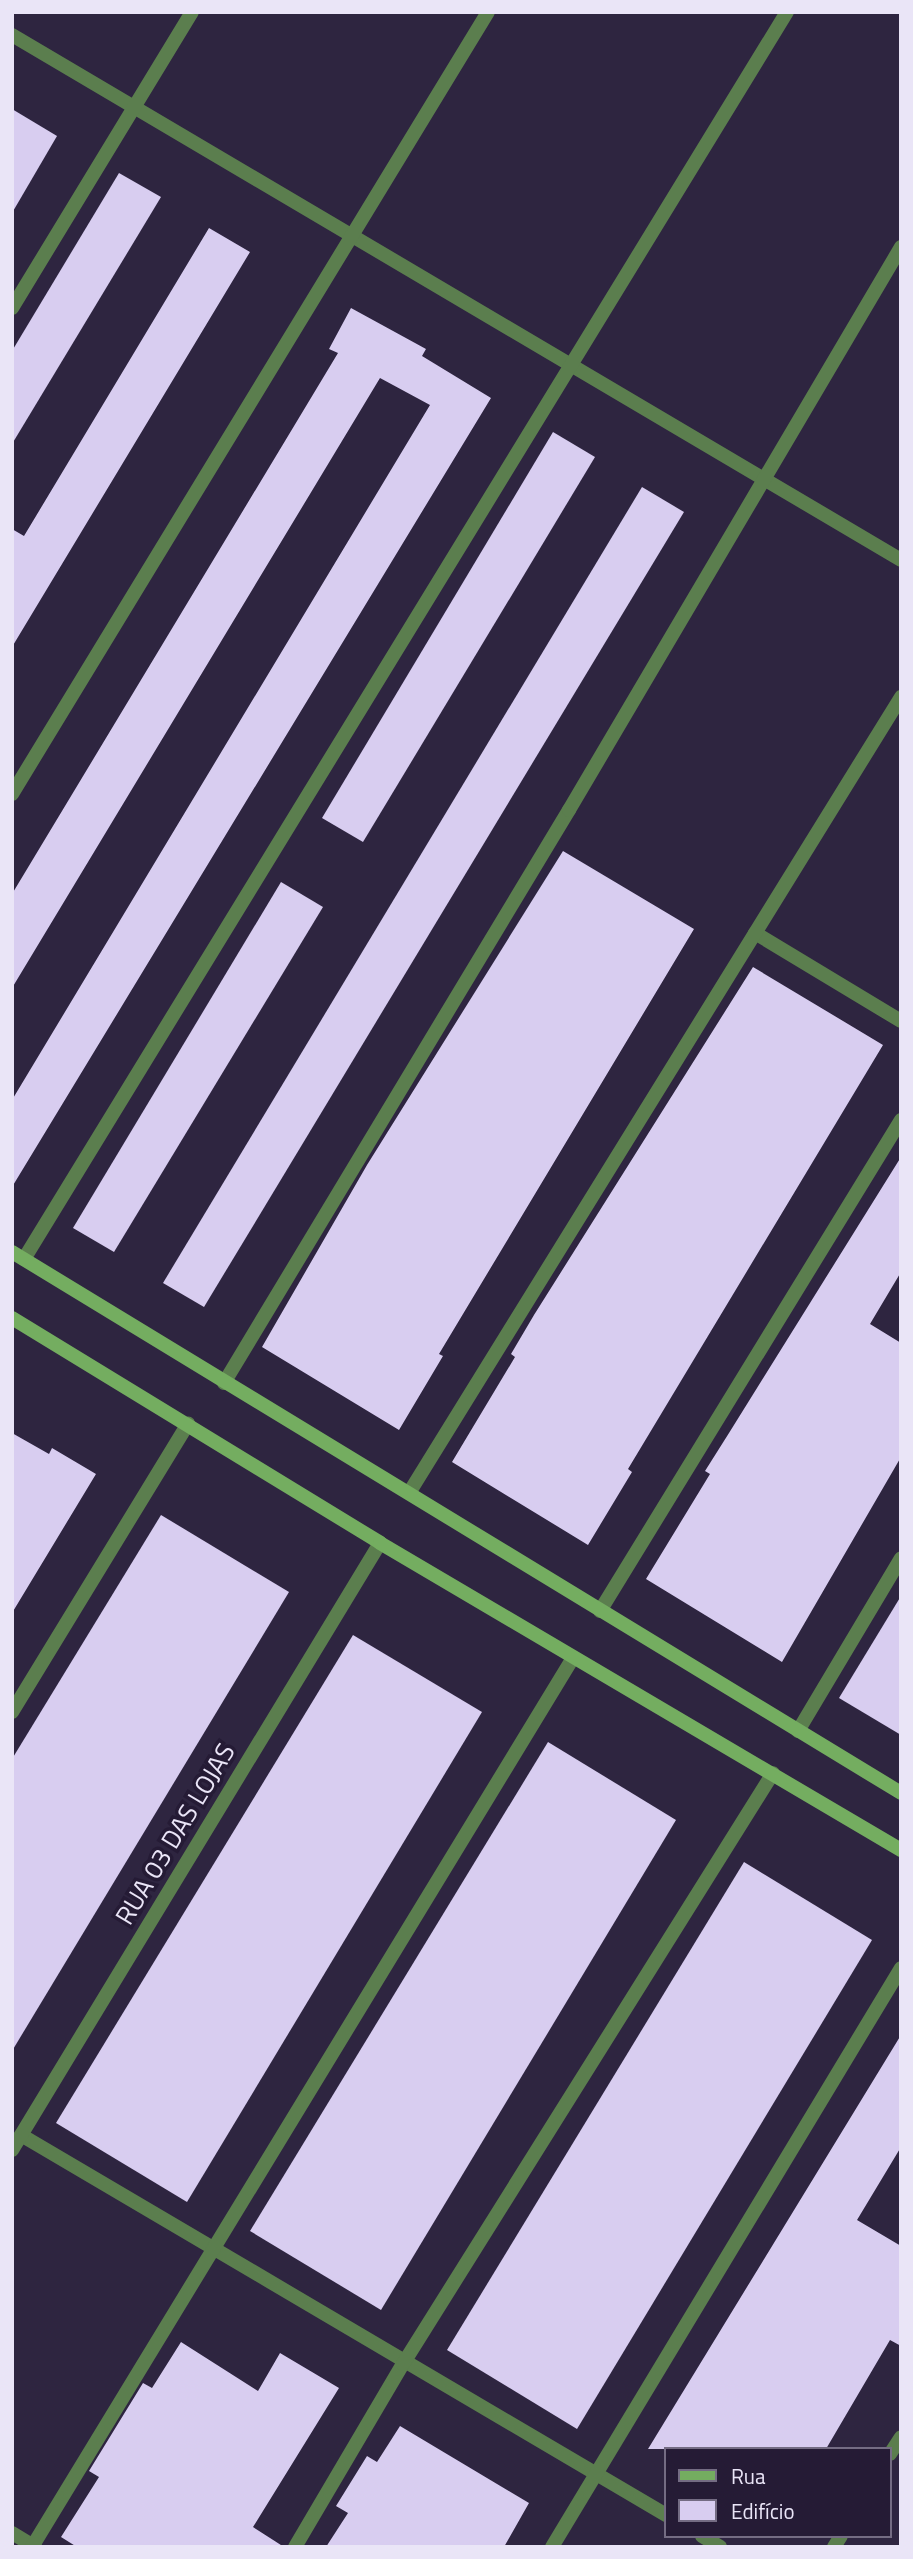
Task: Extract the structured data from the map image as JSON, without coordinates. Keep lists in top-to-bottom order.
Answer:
{
  "streets": {
    "street": ["RUA 03 DAS LOJAS"]
  },
  "legend": ["Rua", "Edifício"]
}
